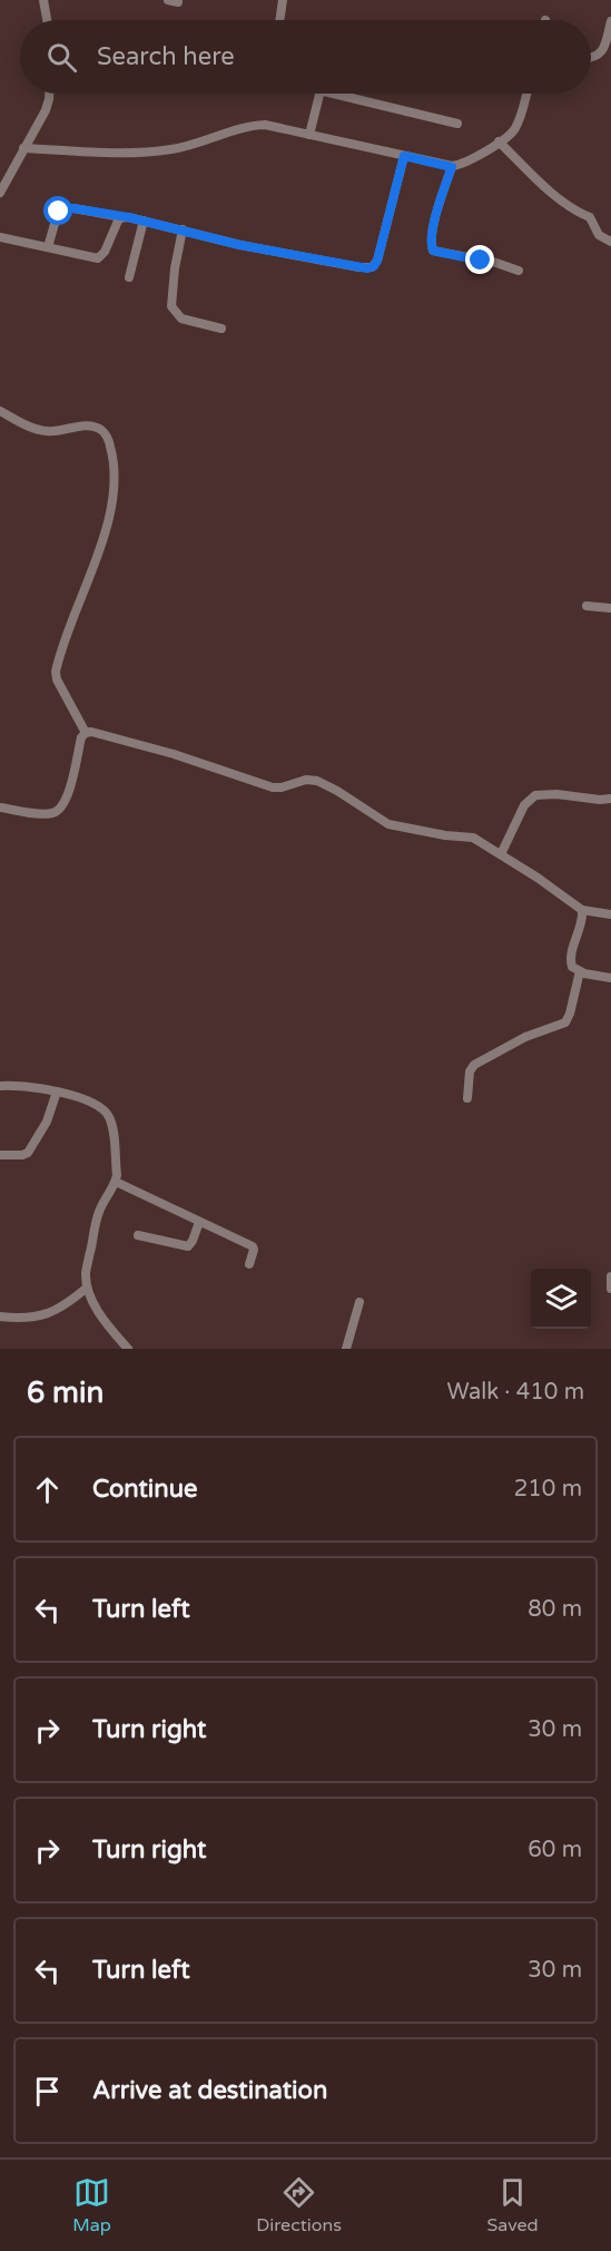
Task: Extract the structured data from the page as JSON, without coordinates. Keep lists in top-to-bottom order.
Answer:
{
  "page": {
    "search": "Search here",
    "heading": ["6 min", "Walk · 410 m"],
    "list": [
      ["Continue", "210 m"],
      ["Turn left", "80 m"],
      ["Turn right", "30 m"],
      ["Turn right", "60 m"],
      ["Turn left", "30 m"],
      "Arrive at destination"
    ],
    "nav": ["Map", "Directions", "Saved"]
  }
}
